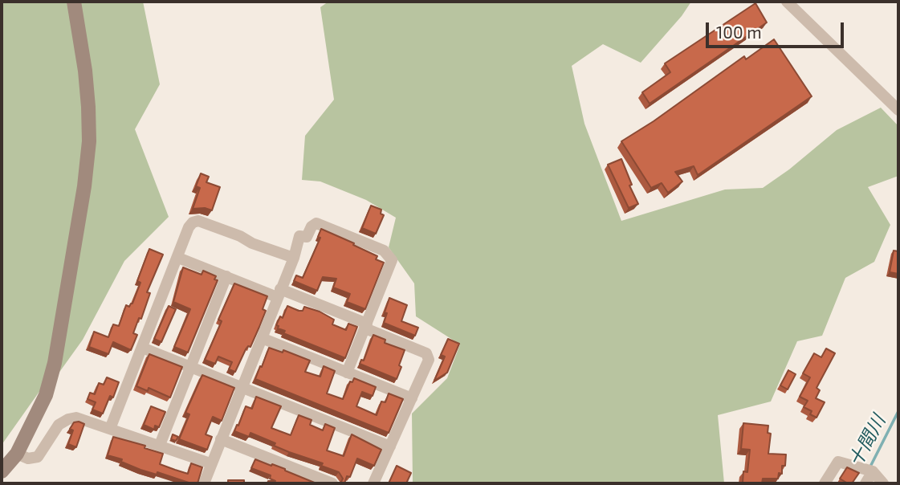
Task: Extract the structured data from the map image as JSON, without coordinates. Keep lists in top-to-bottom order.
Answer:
{
  "water": ["十間川"],
  "scale_bar": "100 m"
}
